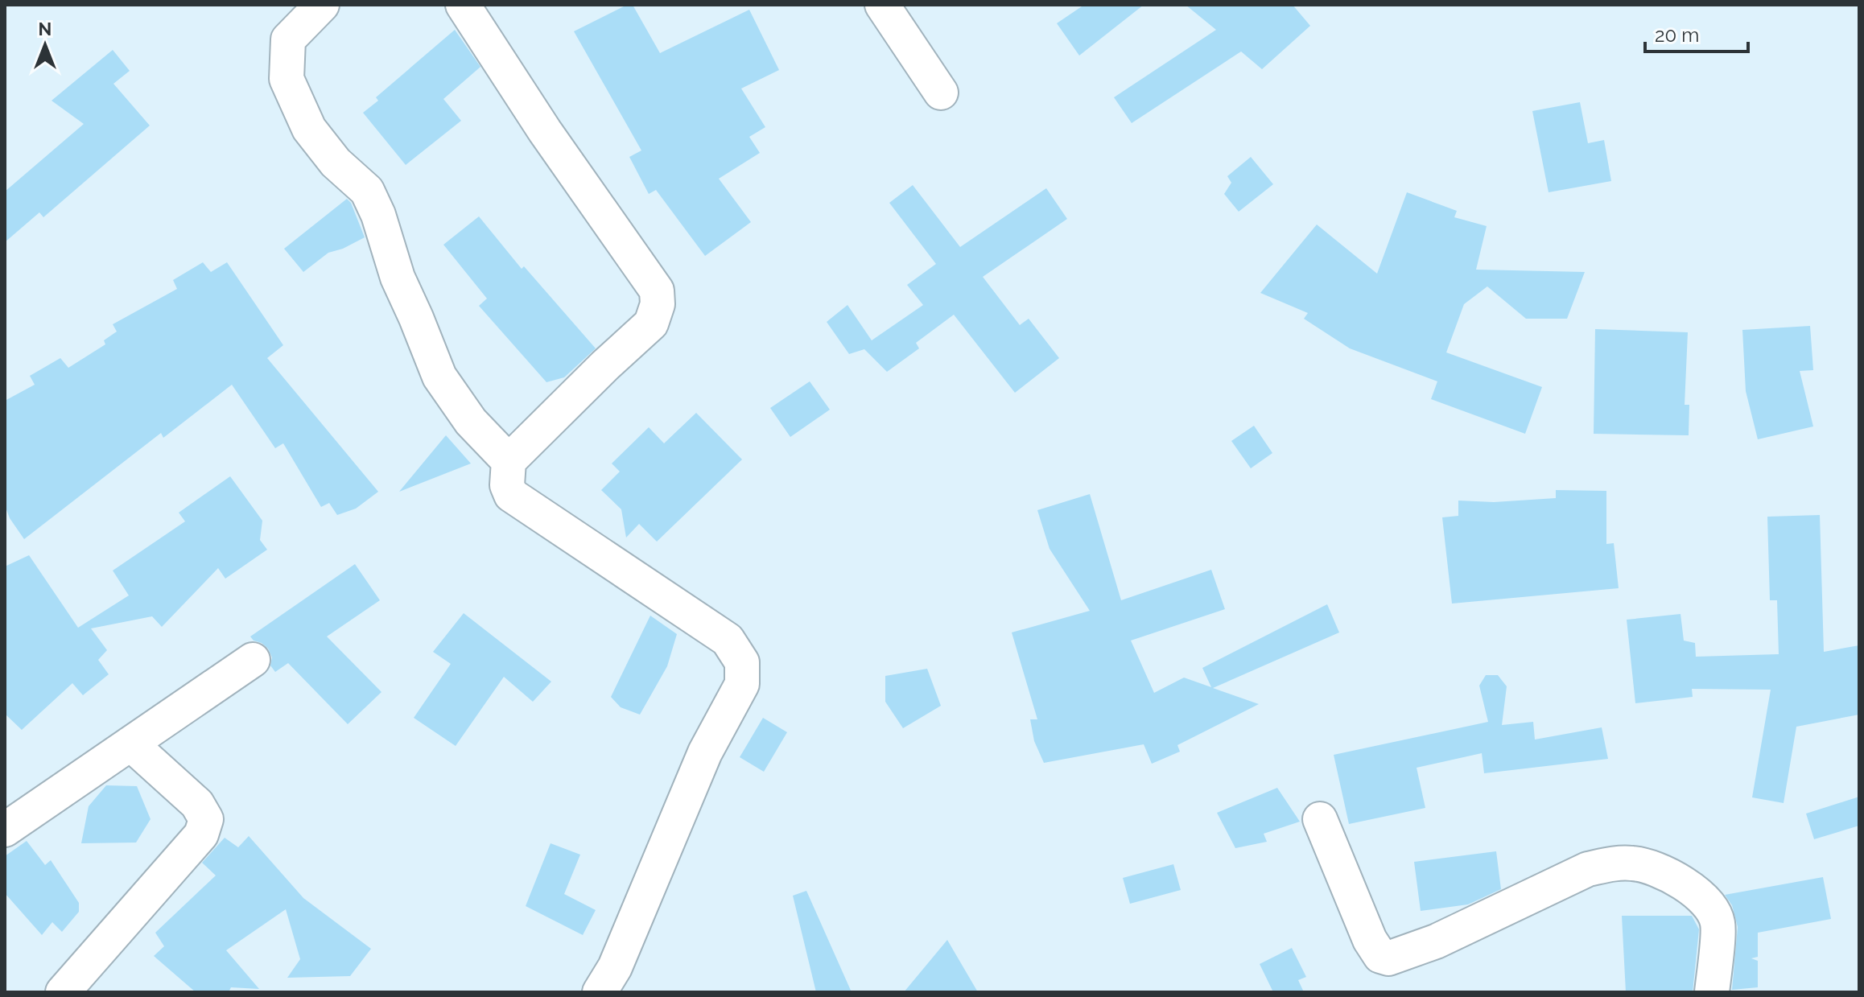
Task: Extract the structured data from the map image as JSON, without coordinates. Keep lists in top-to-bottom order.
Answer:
{
  "scale_bar": "20 m",
  "north": "top"
}
